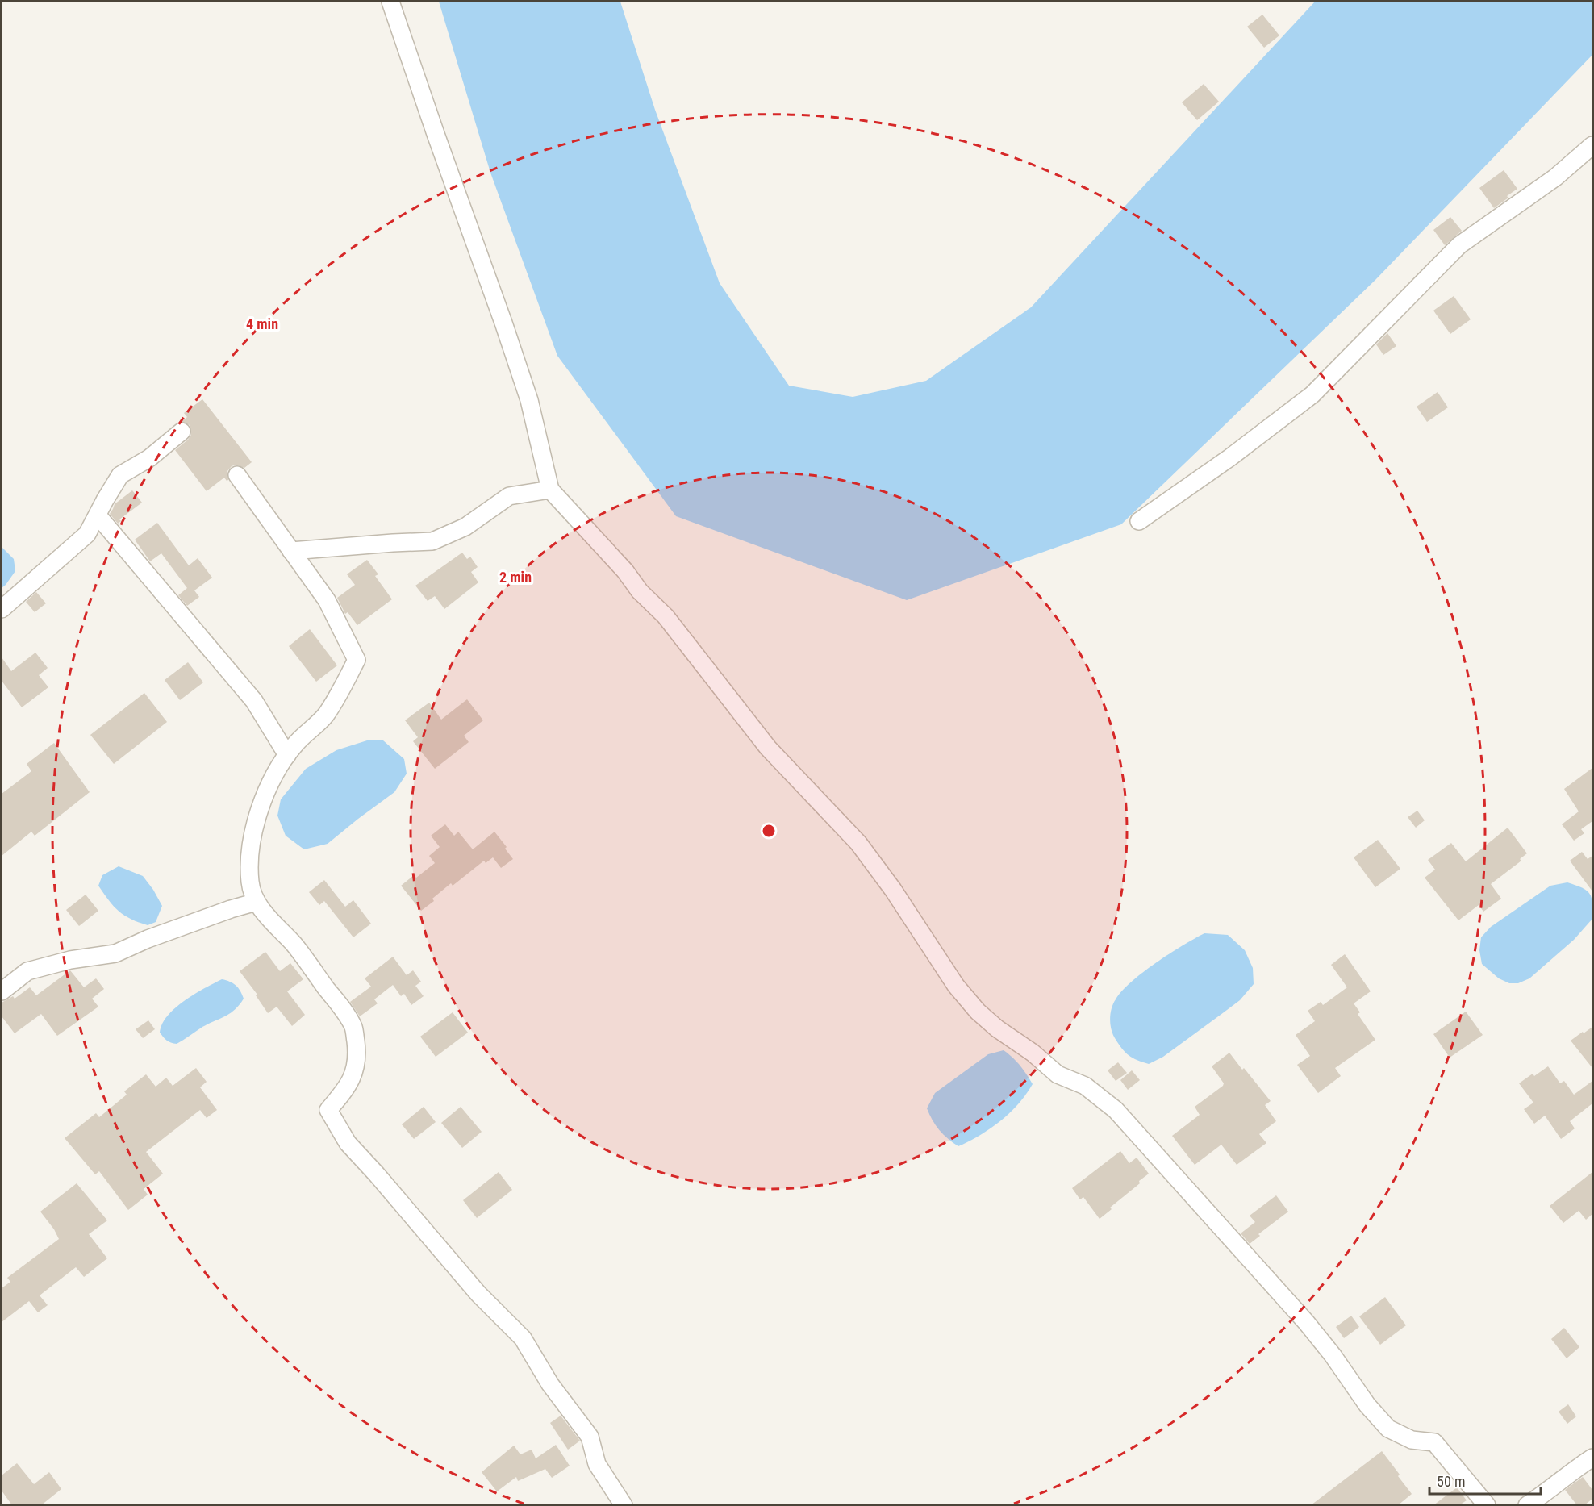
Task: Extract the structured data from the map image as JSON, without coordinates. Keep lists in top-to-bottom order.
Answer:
{
  "scale_bar": "50 m",
  "rings": ["4 min", "2 min"]
}
